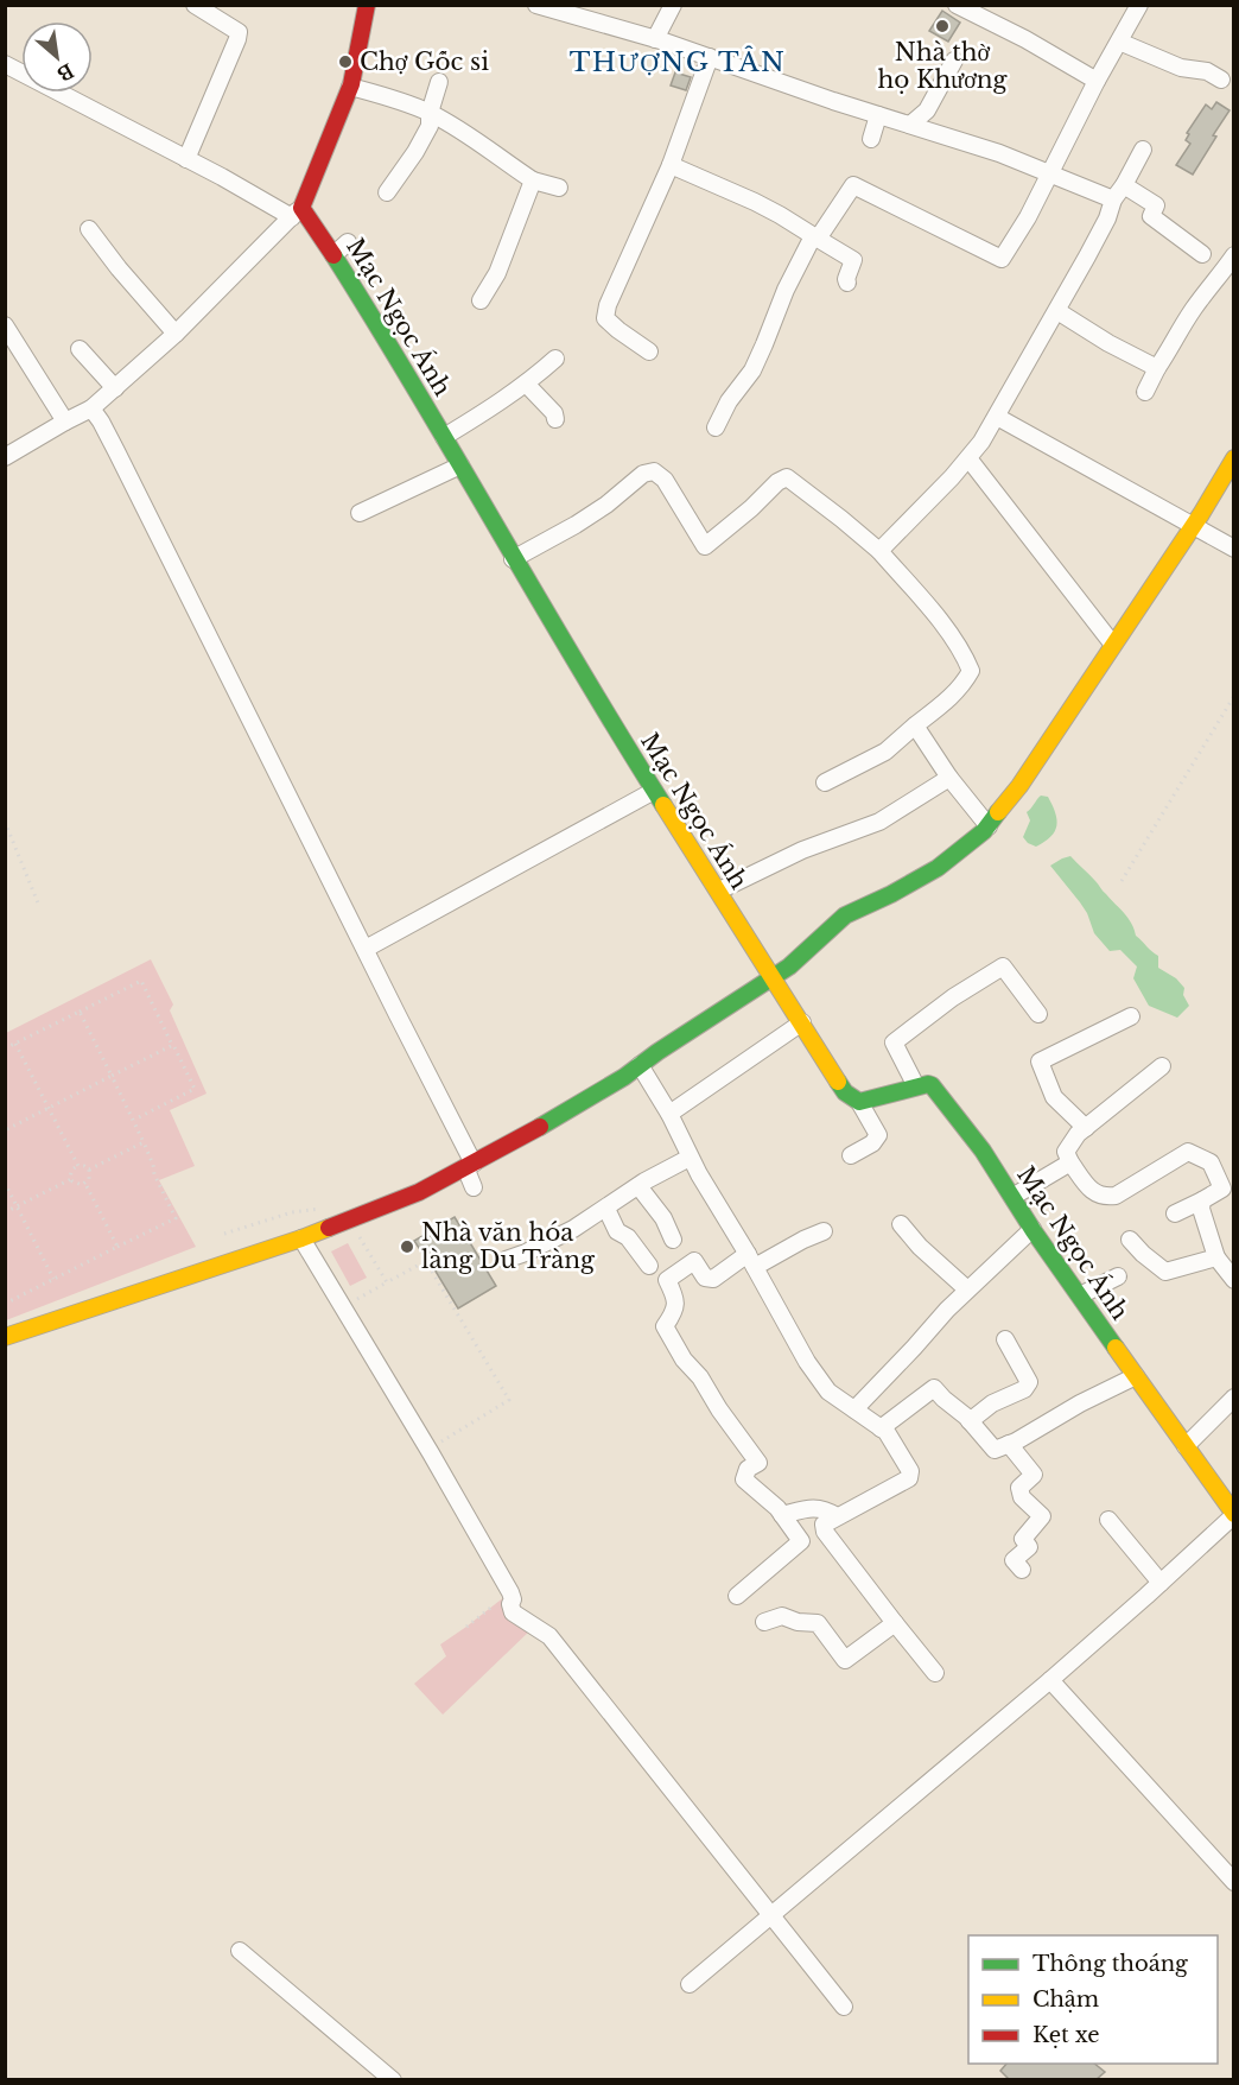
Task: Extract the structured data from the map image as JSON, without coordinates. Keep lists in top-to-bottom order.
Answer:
{
  "streets": {
    "street": ["Mạc Ngọc Ánh"]
  },
  "districts": ["THƯỢNG TÂN"],
  "places": ["Nhà thờ họ Khương", "Chợ Gốc si", "Nhà văn hóa làng Du Tràng"],
  "legend": ["Thông thoáng", "Chậm", "Kẹt xe"],
  "north": "bottom right"
}
